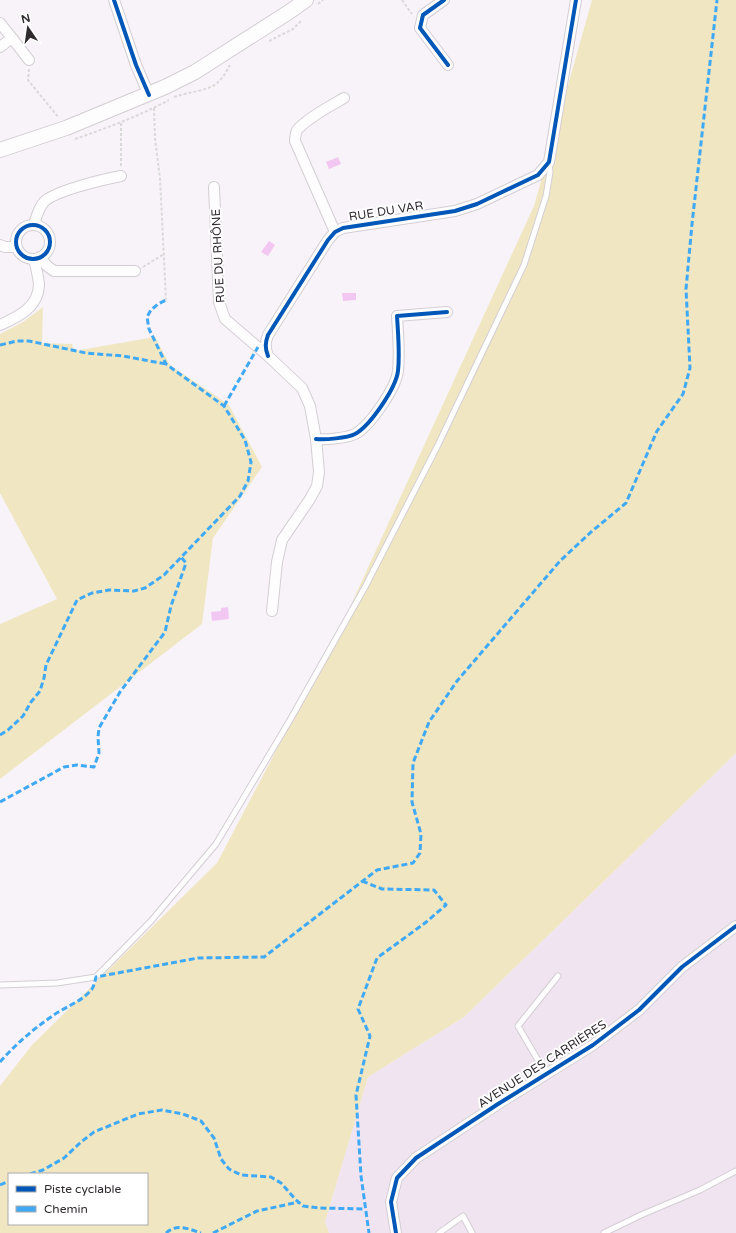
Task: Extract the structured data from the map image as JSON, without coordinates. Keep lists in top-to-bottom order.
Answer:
{
  "streets": {
    "street": ["RUE DU VAR", "RUE DU RHÔNE", "AVENUE DES CARRIÈRES"]
  },
  "legend": ["Piste cyclable", "Chemin"],
  "north": "top"
}
